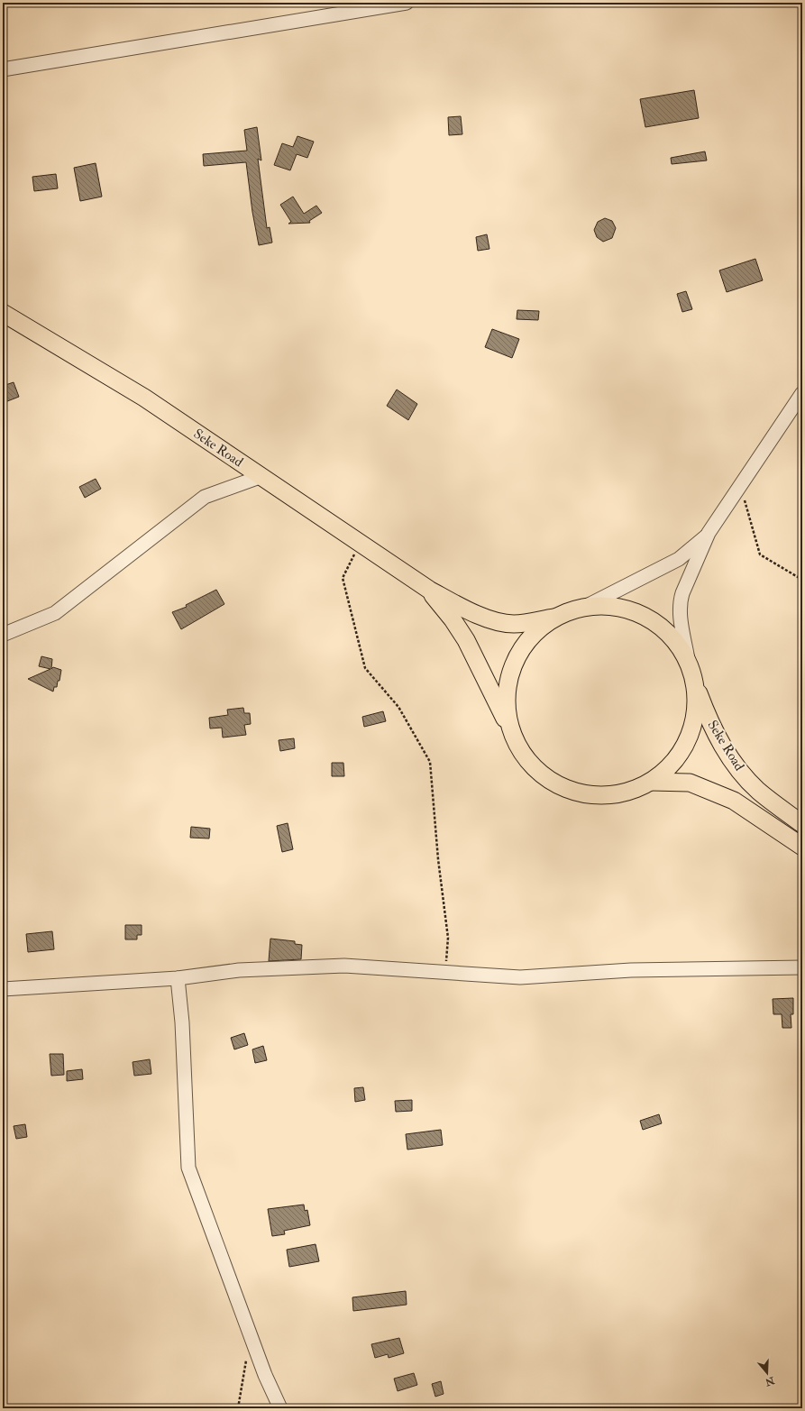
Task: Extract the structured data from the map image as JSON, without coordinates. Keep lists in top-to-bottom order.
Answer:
{
  "streets": {
    "main road": ["Seke Road"]
  },
  "north": "bottom"
}
